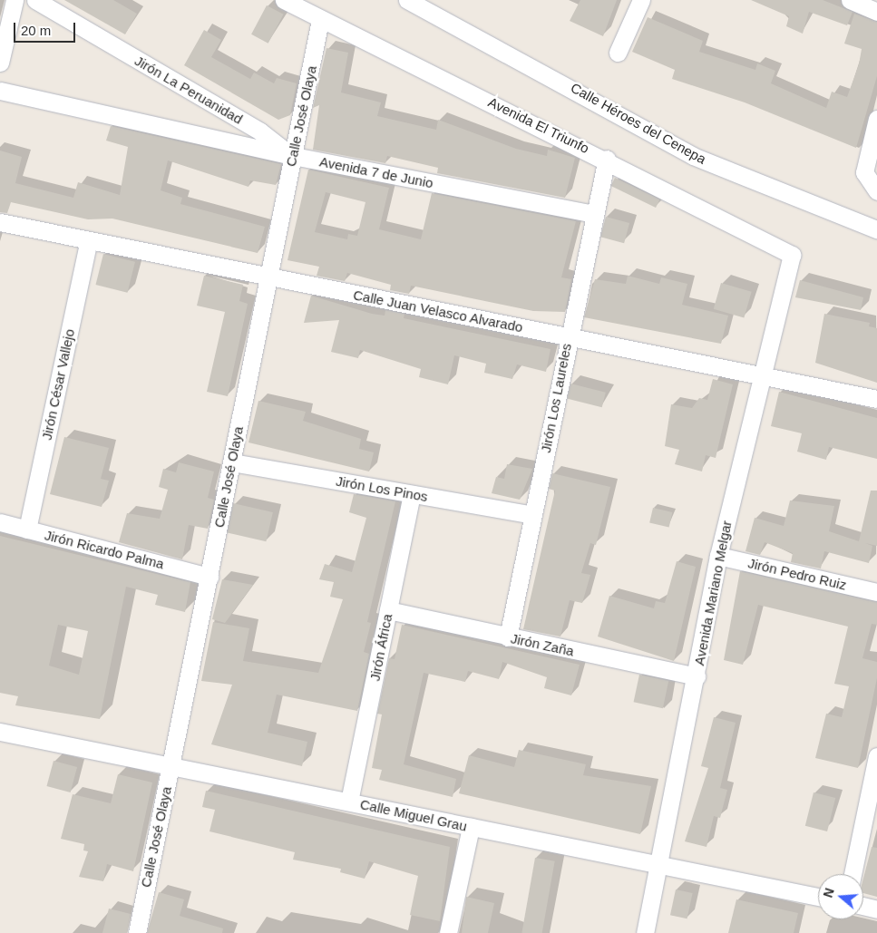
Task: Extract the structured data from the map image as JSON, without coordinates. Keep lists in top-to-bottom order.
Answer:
{
  "streets": {
    "street": [
      "Jirón La Peruanidad",
      "Calle José Olaya",
      "Calle Héroes del Cenepa",
      "Avenida El Triunfo",
      "Avenida 7 de Junio",
      "Calle Juan Velasco Alvarado",
      "Jirón César Vallejo",
      "Jirón Los Laureles",
      "Jirón Los Pinos",
      "Jirón Ricardo Palma",
      "Jirón Pedro Ruiz",
      "Avenida Mariano Melgar",
      "Jirón Zaña",
      "Jirón África",
      "Calle Miguel Grau"
    ]
  },
  "crossings": [
    ["Jirón La Peruanidad", "Calle José Olaya"],
    ["Jirón La Peruanidad", "Avenida 7 de Junio"],
    ["Calle José Olaya", "Avenida El Triunfo"],
    ["Calle José Olaya", "Avenida 7 de Junio"],
    ["Calle José Olaya", "Calle Juan Velasco Alvarado"],
    ["Calle José Olaya", "Jirón Los Pinos"],
    ["Calle José Olaya", "Jirón Ricardo Palma"],
    ["Calle José Olaya", "Calle Miguel Grau"],
    ["Avenida El Triunfo", "Jirón Los Laureles"],
    ["Avenida El Triunfo", "Avenida Mariano Melgar"],
    ["Avenida 7 de Junio", "Jirón Los Laureles"],
    ["Calle Juan Velasco Alvarado", "Jirón César Vallejo"],
    ["Calle Juan Velasco Alvarado", "Jirón Los Laureles"],
    ["Calle Juan Velasco Alvarado", "Avenida Mariano Melgar"],
    ["Jirón César Vallejo", "Jirón Ricardo Palma"],
    ["Jirón Los Laureles", "Jirón Los Pinos"],
    ["Jirón Los Laureles", "Jirón Zaña"],
    ["Jirón Los Pinos", "Jirón África"],
    ["Jirón Pedro Ruiz", "Avenida Mariano Melgar"],
    ["Avenida Mariano Melgar", "Jirón Zaña"],
    ["Avenida Mariano Melgar", "Calle Miguel Grau"],
    ["Jirón Zaña", "Jirón África"],
    ["Jirón África", "Calle Miguel Grau"]
  ],
  "scale_bar": "20 m",
  "north": "left"
}
